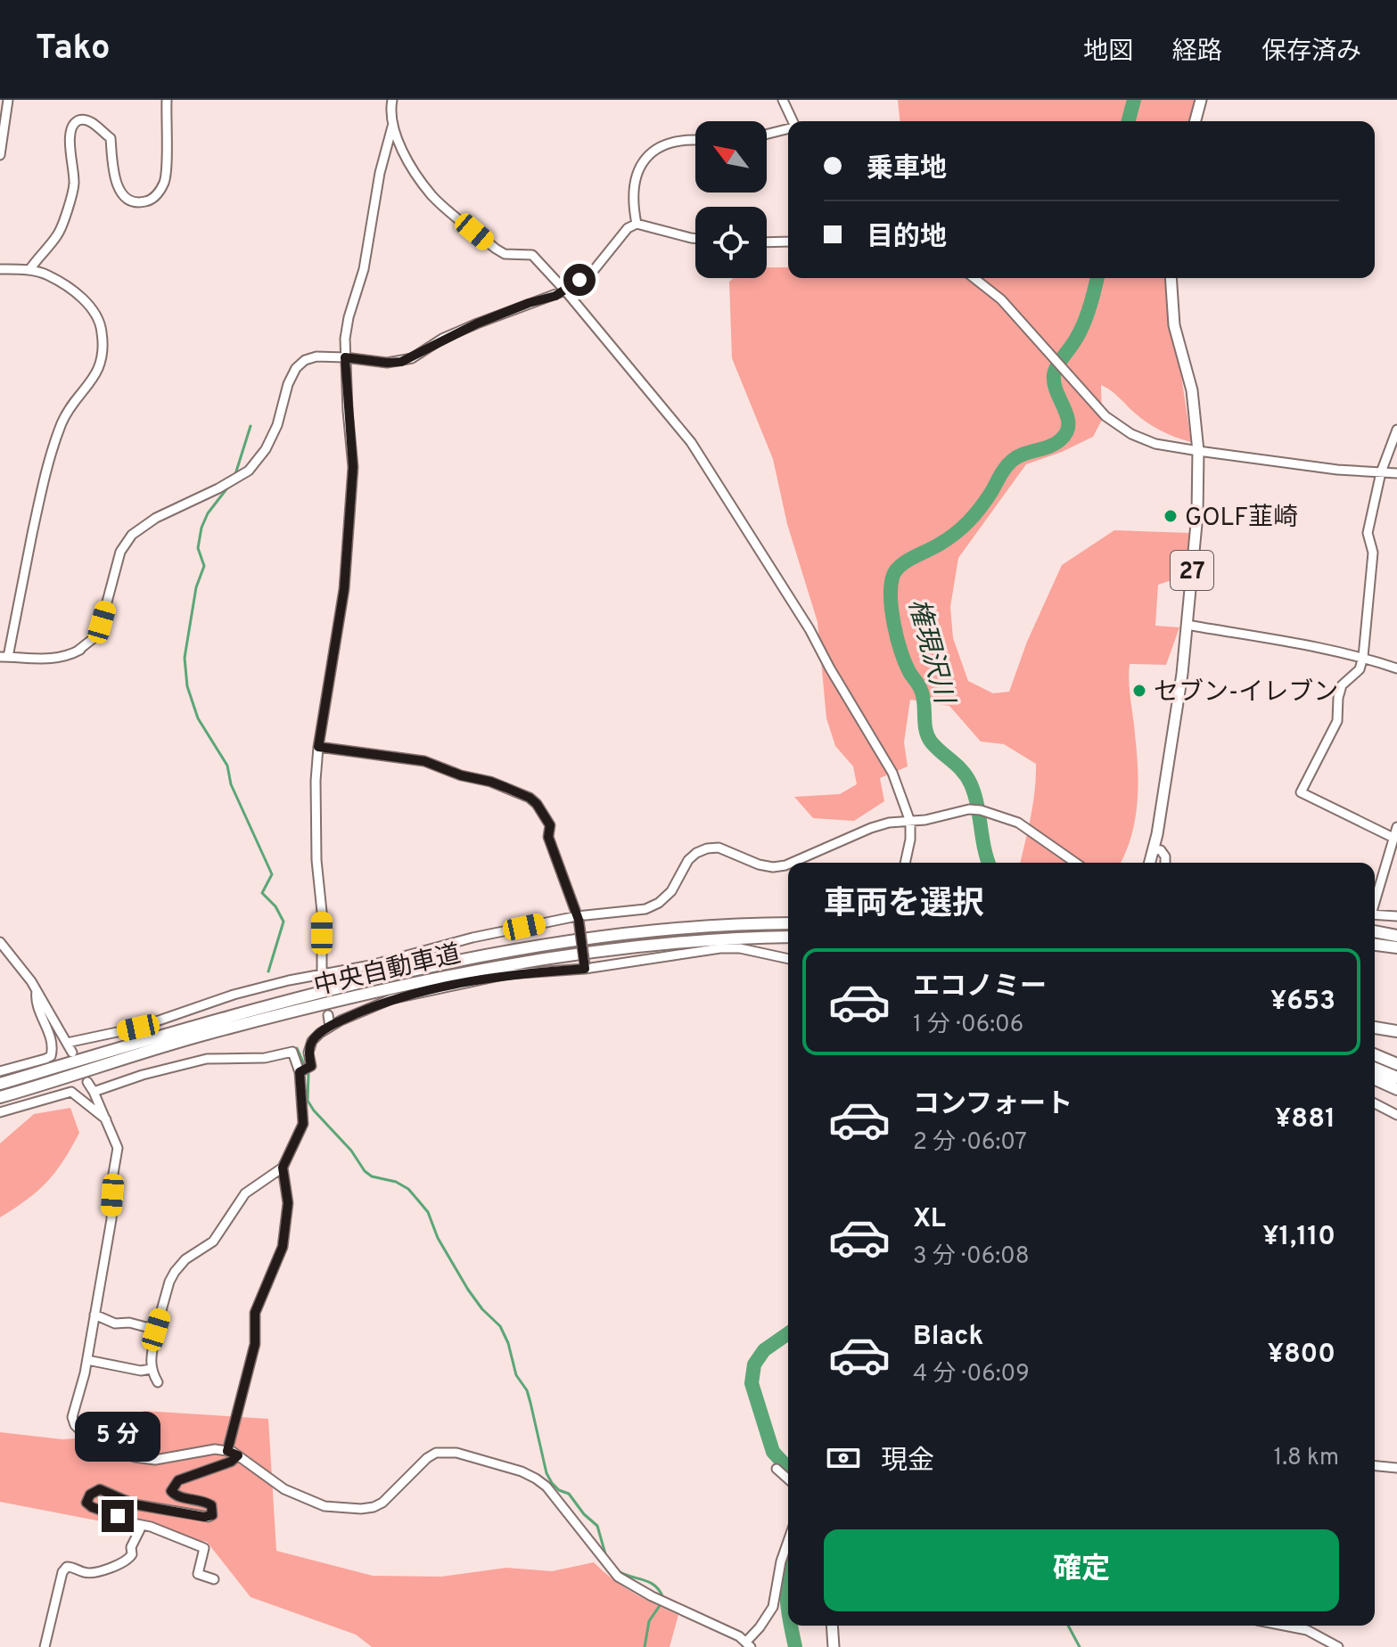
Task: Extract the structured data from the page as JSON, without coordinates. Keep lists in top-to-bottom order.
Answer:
{
  "streets": {
    "highway": ["中央自動車道"],
    "main road": ["27"]
  },
  "water": ["権現沢川"],
  "places": ["GOLF韮崎", "セブン-イレブン"],
  "north": "top left",
  "page": {
    "header": "Tako",
    "nav": ["地図", "経路", "保存済み"],
    "banner": ["乗車地", "目的地"],
    "heading": "車両を選択",
    "list": [
      {
        "name": "エコノミー",
        "note": "1 分 · 06:06",
        "value": "¥653"
      },
      {
        "name": "コンフォート",
        "note": "2 分 · 06:07",
        "value": "¥881"
      },
      {
        "name": "XL",
        "note": "3 分 · 06:08",
        "value": "¥1,110"
      },
      {
        "name": "Black",
        "note": "4 分 · 06:09",
        "value": "¥800"
      }
    ],
    "bubble": "5 分",
    "pay": ["現金", "1.8 km"],
    "buttons": "確定"
  }
}
